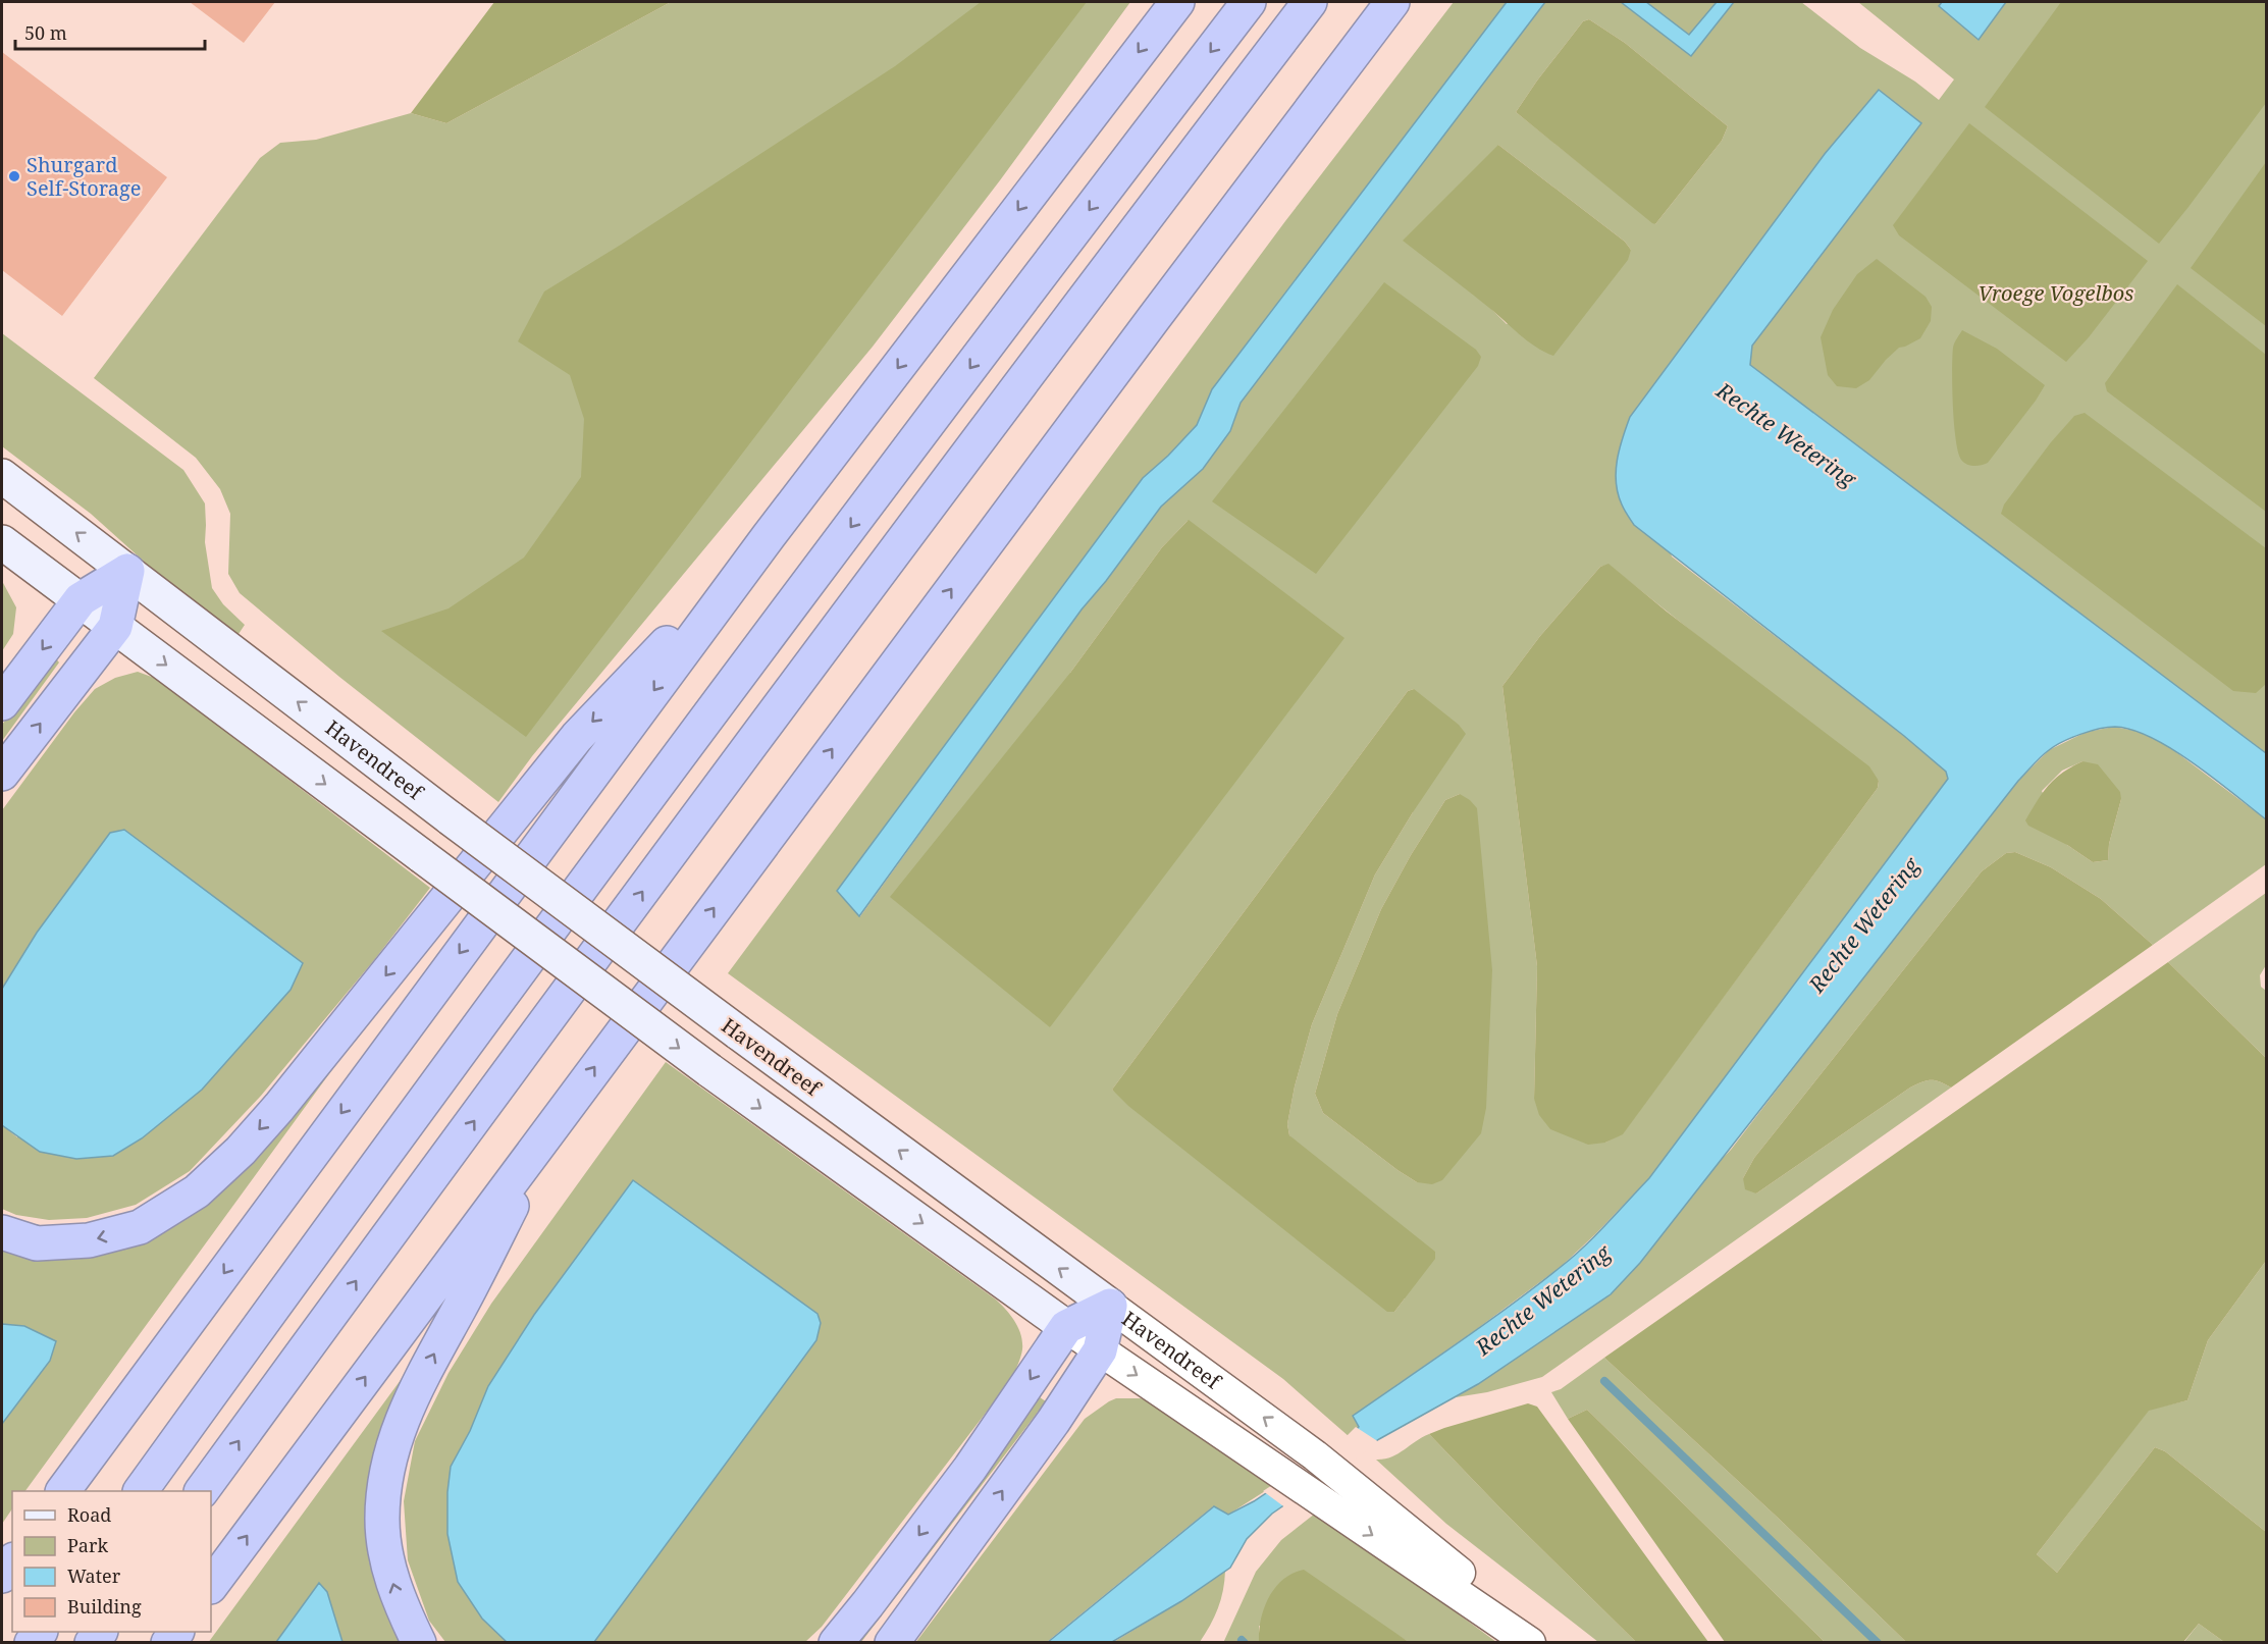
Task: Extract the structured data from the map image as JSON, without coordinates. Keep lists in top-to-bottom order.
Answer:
{
  "streets": {
    "main road": ["Havendreef"]
  },
  "water": ["Rechte Wetering"],
  "parks": ["Vroege Vogelbos"],
  "places": ["Shurgard Self-Storage"],
  "legend": [
    "Road",
    "Park",
    "Water",
    "Building"
  ],
  "scale_bar": "50 m"
}
